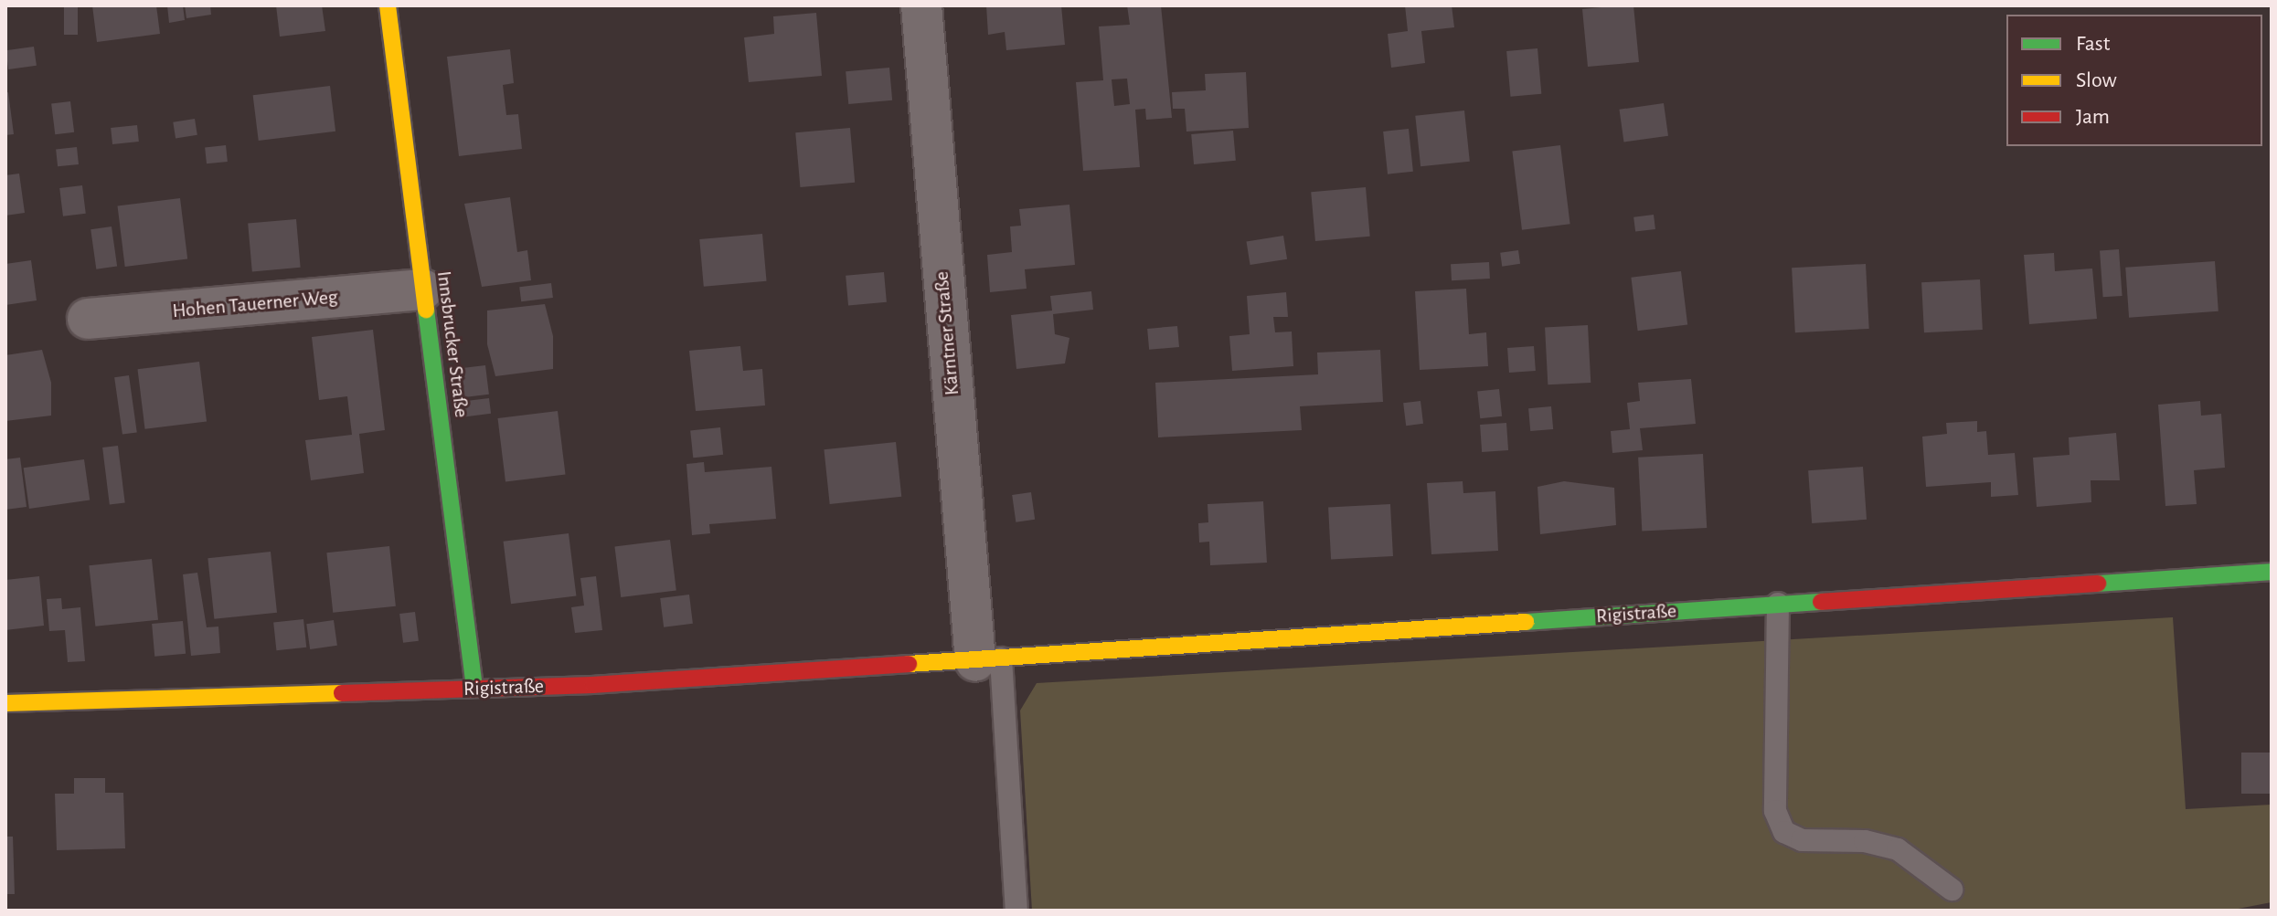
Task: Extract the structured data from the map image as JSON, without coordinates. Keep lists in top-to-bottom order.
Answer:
{
  "streets": {
    "street": [
      "Hohen Tauerner Weg",
      "Kärntner Straße",
      "Innsbrucker Straße",
      "Rigistraße"
    ]
  },
  "crossings": [
    ["Hohen Tauerner Weg", "Innsbrucker Straße"],
    ["Kärntner Straße", "Rigistraße"],
    ["Innsbrucker Straße", "Rigistraße"]
  ],
  "legend": ["Fast", "Slow", "Jam"]
}
